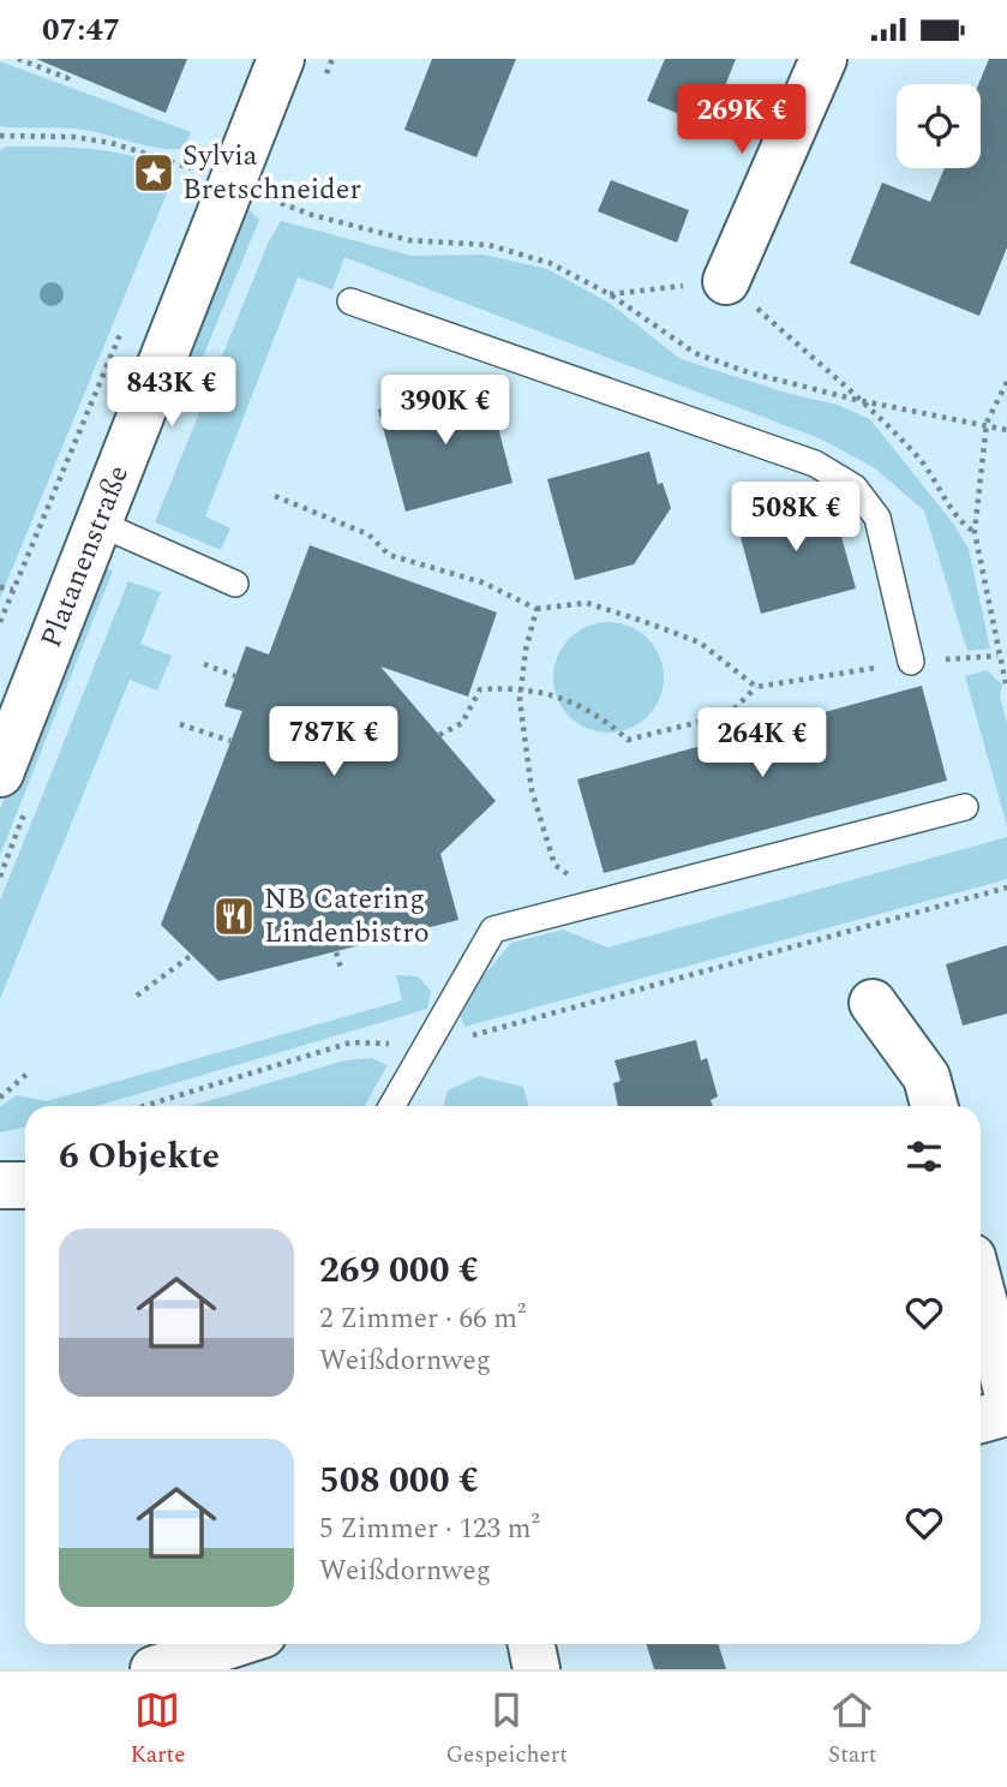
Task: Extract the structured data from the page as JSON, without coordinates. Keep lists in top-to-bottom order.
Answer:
{
  "streets": {
    "street": ["Platanenstraße"]
  },
  "places": {
    "place": ["Sylvia Bretschneider"],
    "restaurant": ["NB Catering Lindenbistro"]
  },
  "page": {
    "status": "07:47",
    "price": [
      "269K €",
      "843K €",
      "390K €",
      "508K €",
      "787K €",
      "264K €"
    ],
    "heading": "6 Objekte",
    "list": [
      {
        "name": "269 000 €",
        "note": "2 Zimmer · 66 m² · Weißdornweg"
      },
      {
        "name": "508 000 €",
        "note": "5 Zimmer · 123 m² · Weißdornweg"
      }
    ],
    "tabs": ["Karte", "Gespeichert", "Start"]
  }
}
